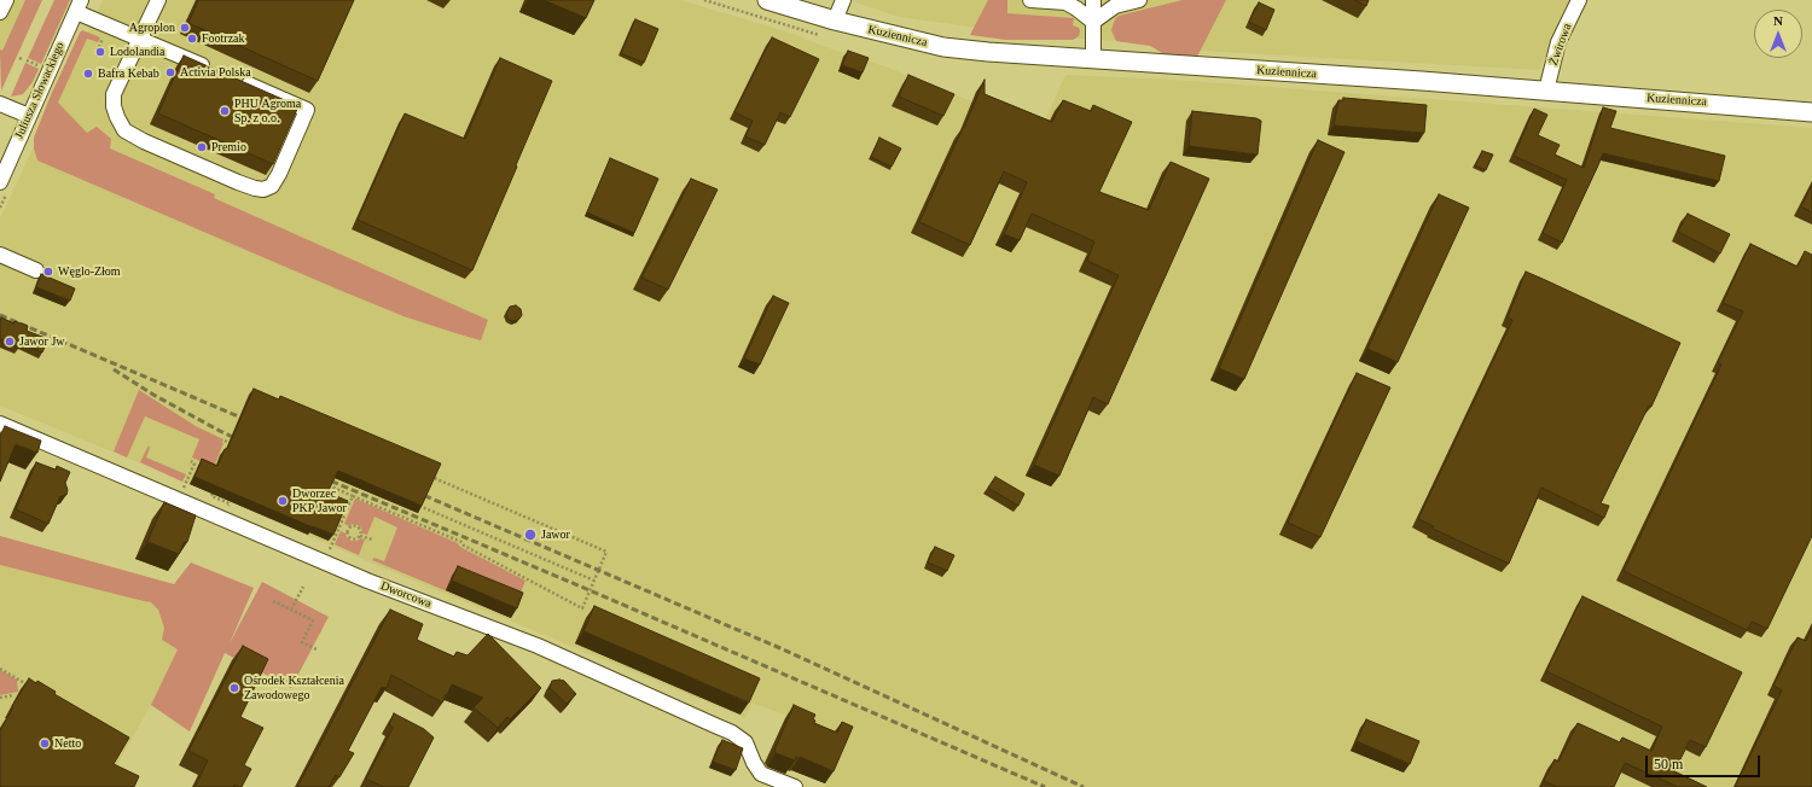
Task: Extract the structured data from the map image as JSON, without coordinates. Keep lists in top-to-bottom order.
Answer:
{
  "streets": {
    "main road": ["Kuziennicza"],
    "street": ["Żwirowa", "Juliusza Słowackiego", "Dworcowa"]
  },
  "crossings": [
    ["Kuziennicza", "Żwirowa"]
  ],
  "places": [
    "Agroplon",
    "Footrzak",
    "Lodolandia",
    "Activia Polska",
    "Bafra Kebab",
    "PHU Agroma Sp. z o.o.",
    "Premio",
    "Węglo-Złom",
    "Jawor Jw",
    "Dworzec PKP Jawor",
    "Jawor",
    "Ośrodek Kształcenia Zawodowego",
    "Netto"
  ],
  "scale_bar": "50 m",
  "north": "top"
}
